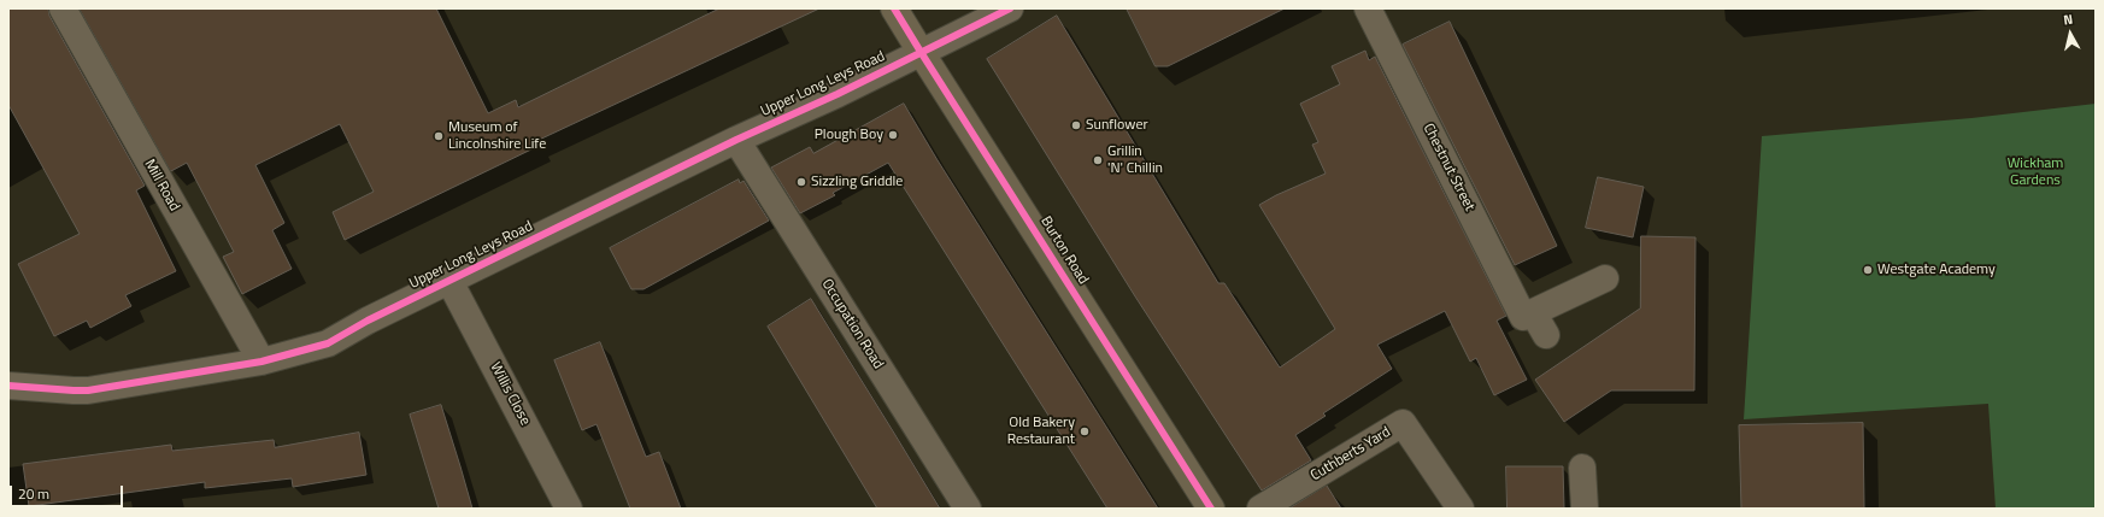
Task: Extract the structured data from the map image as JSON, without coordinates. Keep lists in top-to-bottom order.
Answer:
{
  "streets": {
    "street": [
      "Upper Long Leys Road",
      "Chestnut Street",
      "Mill Road",
      "Burton Road",
      "Occupation Road",
      "Willis Close",
      "Cuthberts Yard"
    ]
  },
  "crossings": [
    ["Upper Long Leys Road", "Mill Road"],
    ["Upper Long Leys Road", "Burton Road"],
    ["Upper Long Leys Road", "Occupation Road"],
    ["Upper Long Leys Road", "Willis Close"]
  ],
  "parks": ["Wickham Gardens"],
  "places": [
    "Sunflower",
    "Plough Boy",
    "Museum of Lincolnshire Life",
    "Grillin 'N' Chillin",
    "Sizzling Griddle",
    "Westgate Academy",
    "Old Bakery Restaurant"
  ],
  "scale_bar": "20 m",
  "north": "top"
}
